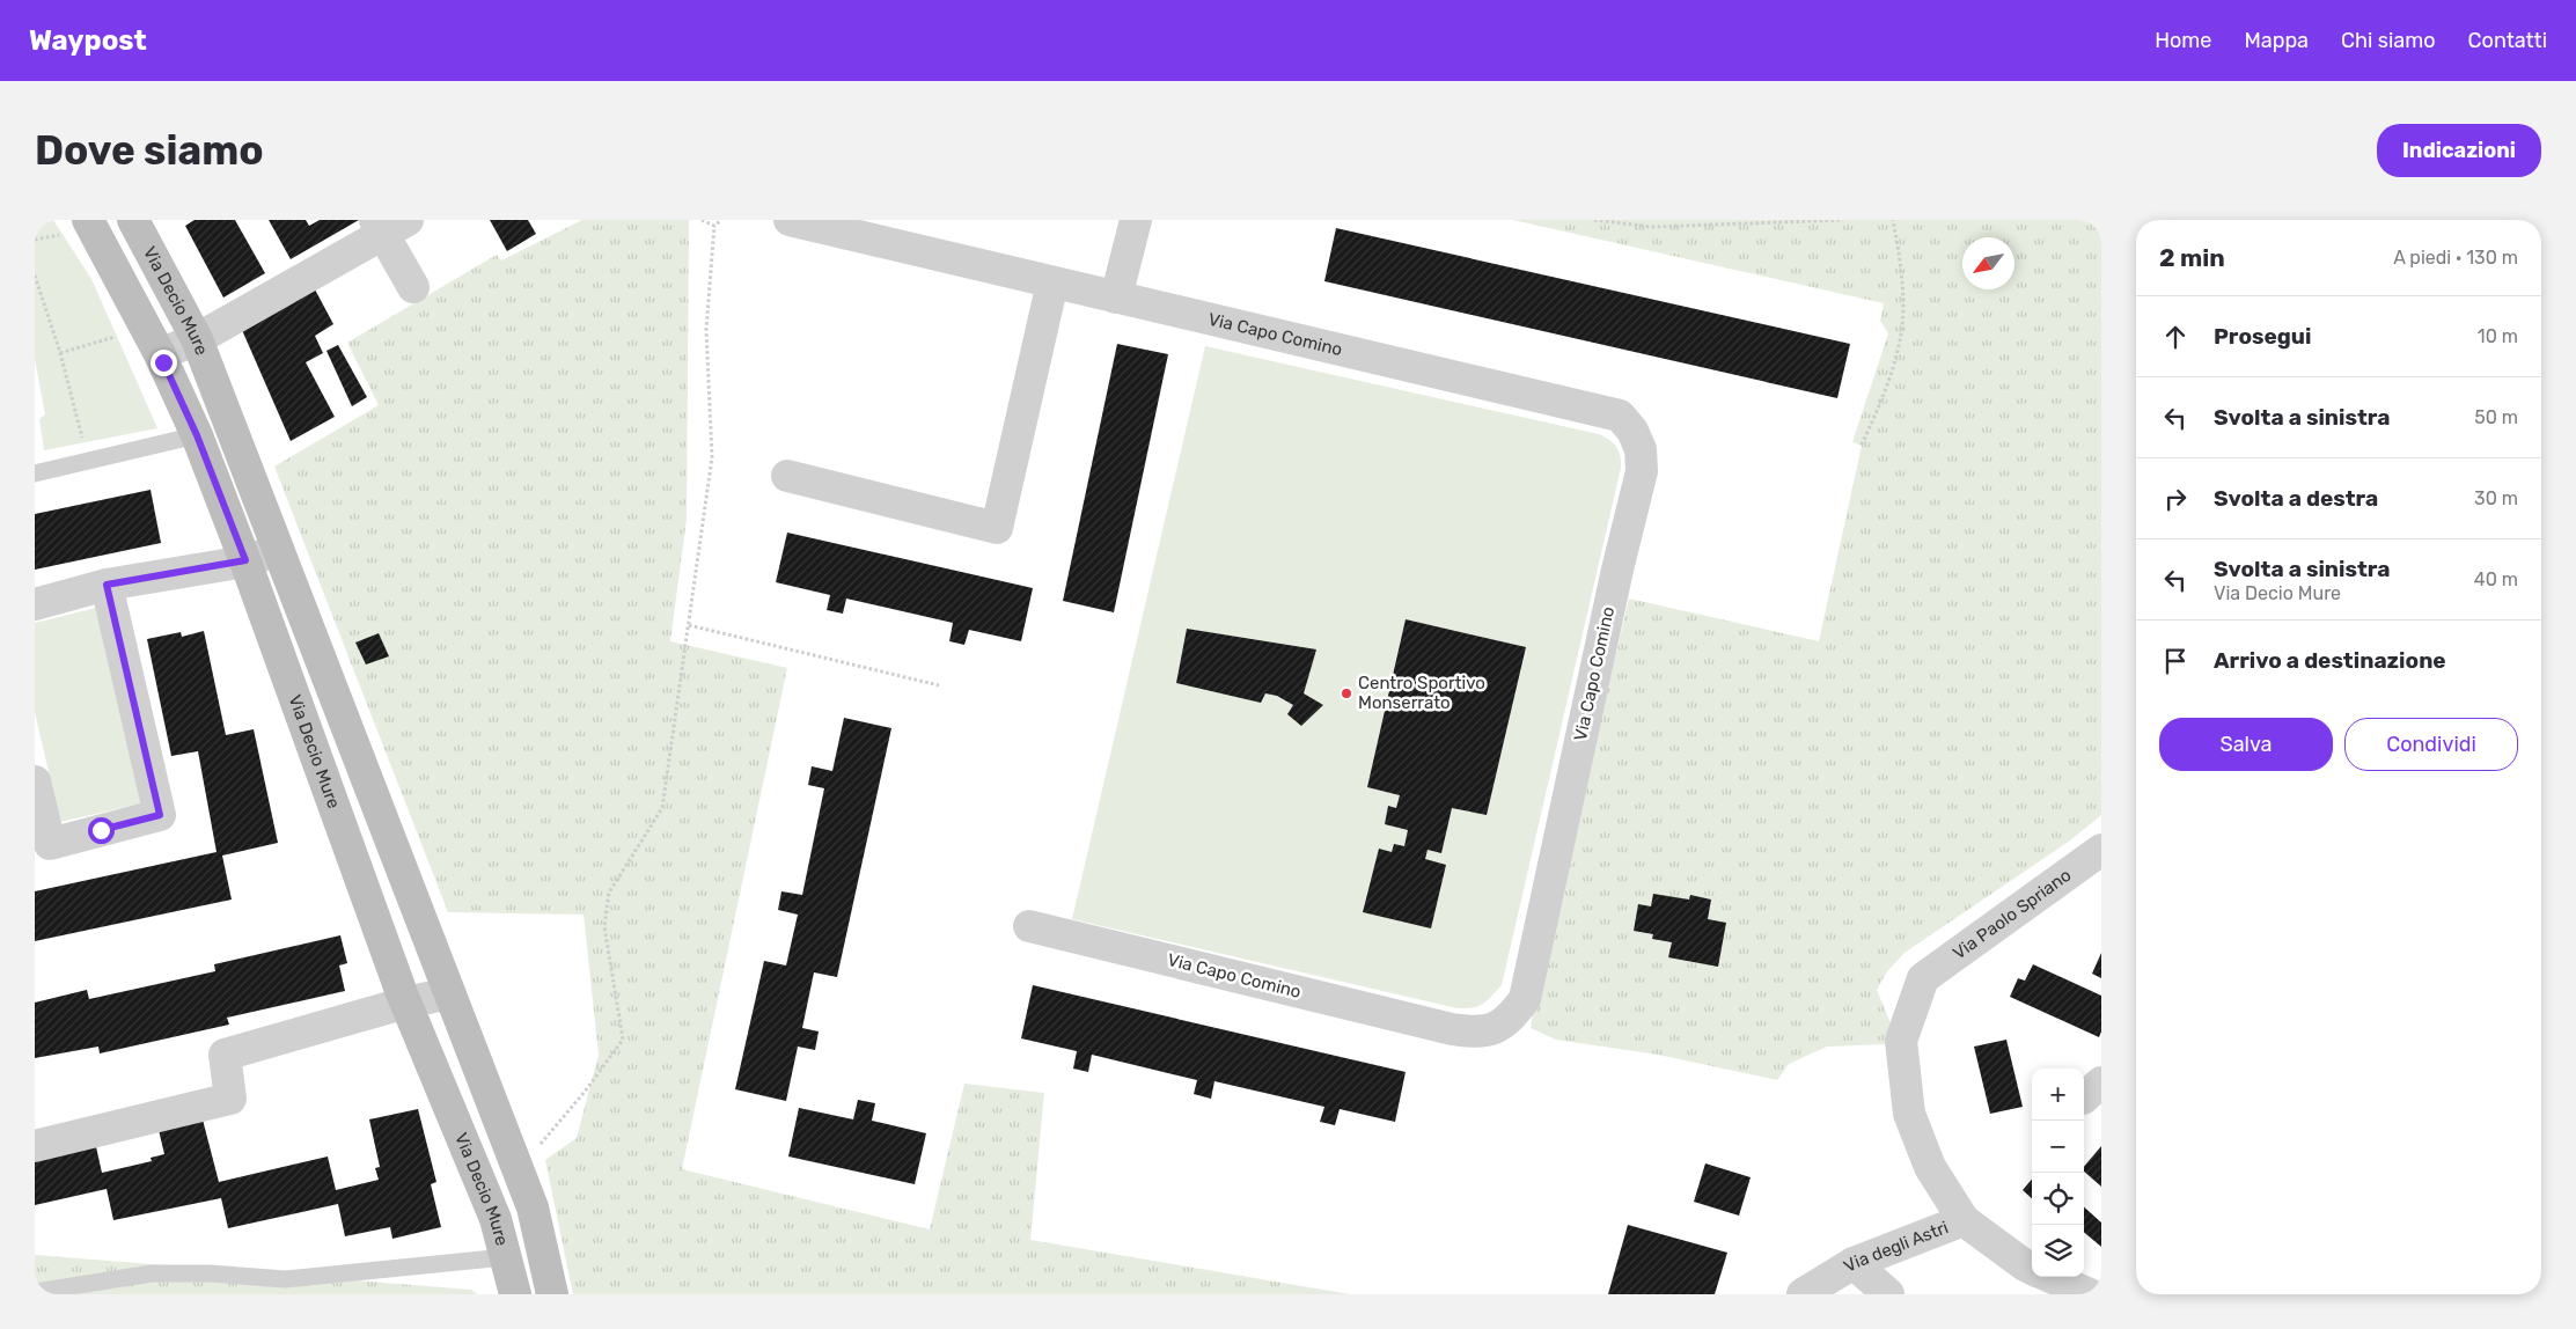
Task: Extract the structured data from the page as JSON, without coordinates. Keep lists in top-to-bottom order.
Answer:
{
  "streets": {
    "street": [
      "Via Decio Mure",
      "Via Capo Comino",
      "Via Paolo Spriano",
      "Via degli Astri"
    ]
  },
  "crossings": [
    ["Via Paolo Spriano", "Via degli Astri"]
  ],
  "places": ["Centro Sportivo Monserrato"],
  "north": "bottom left",
  "page": {
    "header": "Waypost",
    "nav": [
      "Home",
      "Mappa",
      "Chi siamo",
      "Contatti"
    ],
    "buttons": [
      "Indicazioni",
      ["Salva", "Condividi"]
    ],
    "title": "Dove siamo",
    "heading": ["2 min", "A piedi · 130 m"],
    "list": [
      ["Prosegui", "10 m"],
      ["Svolta a sinistra", "50 m"],
      ["Svolta a destra", "30 m"],
      ["Svolta a sinistra", "Via Decio Mure", "40 m"],
      "Arrivo a destinazione"
    ],
    "map_buttons": ["+", "−"]
  }
}
